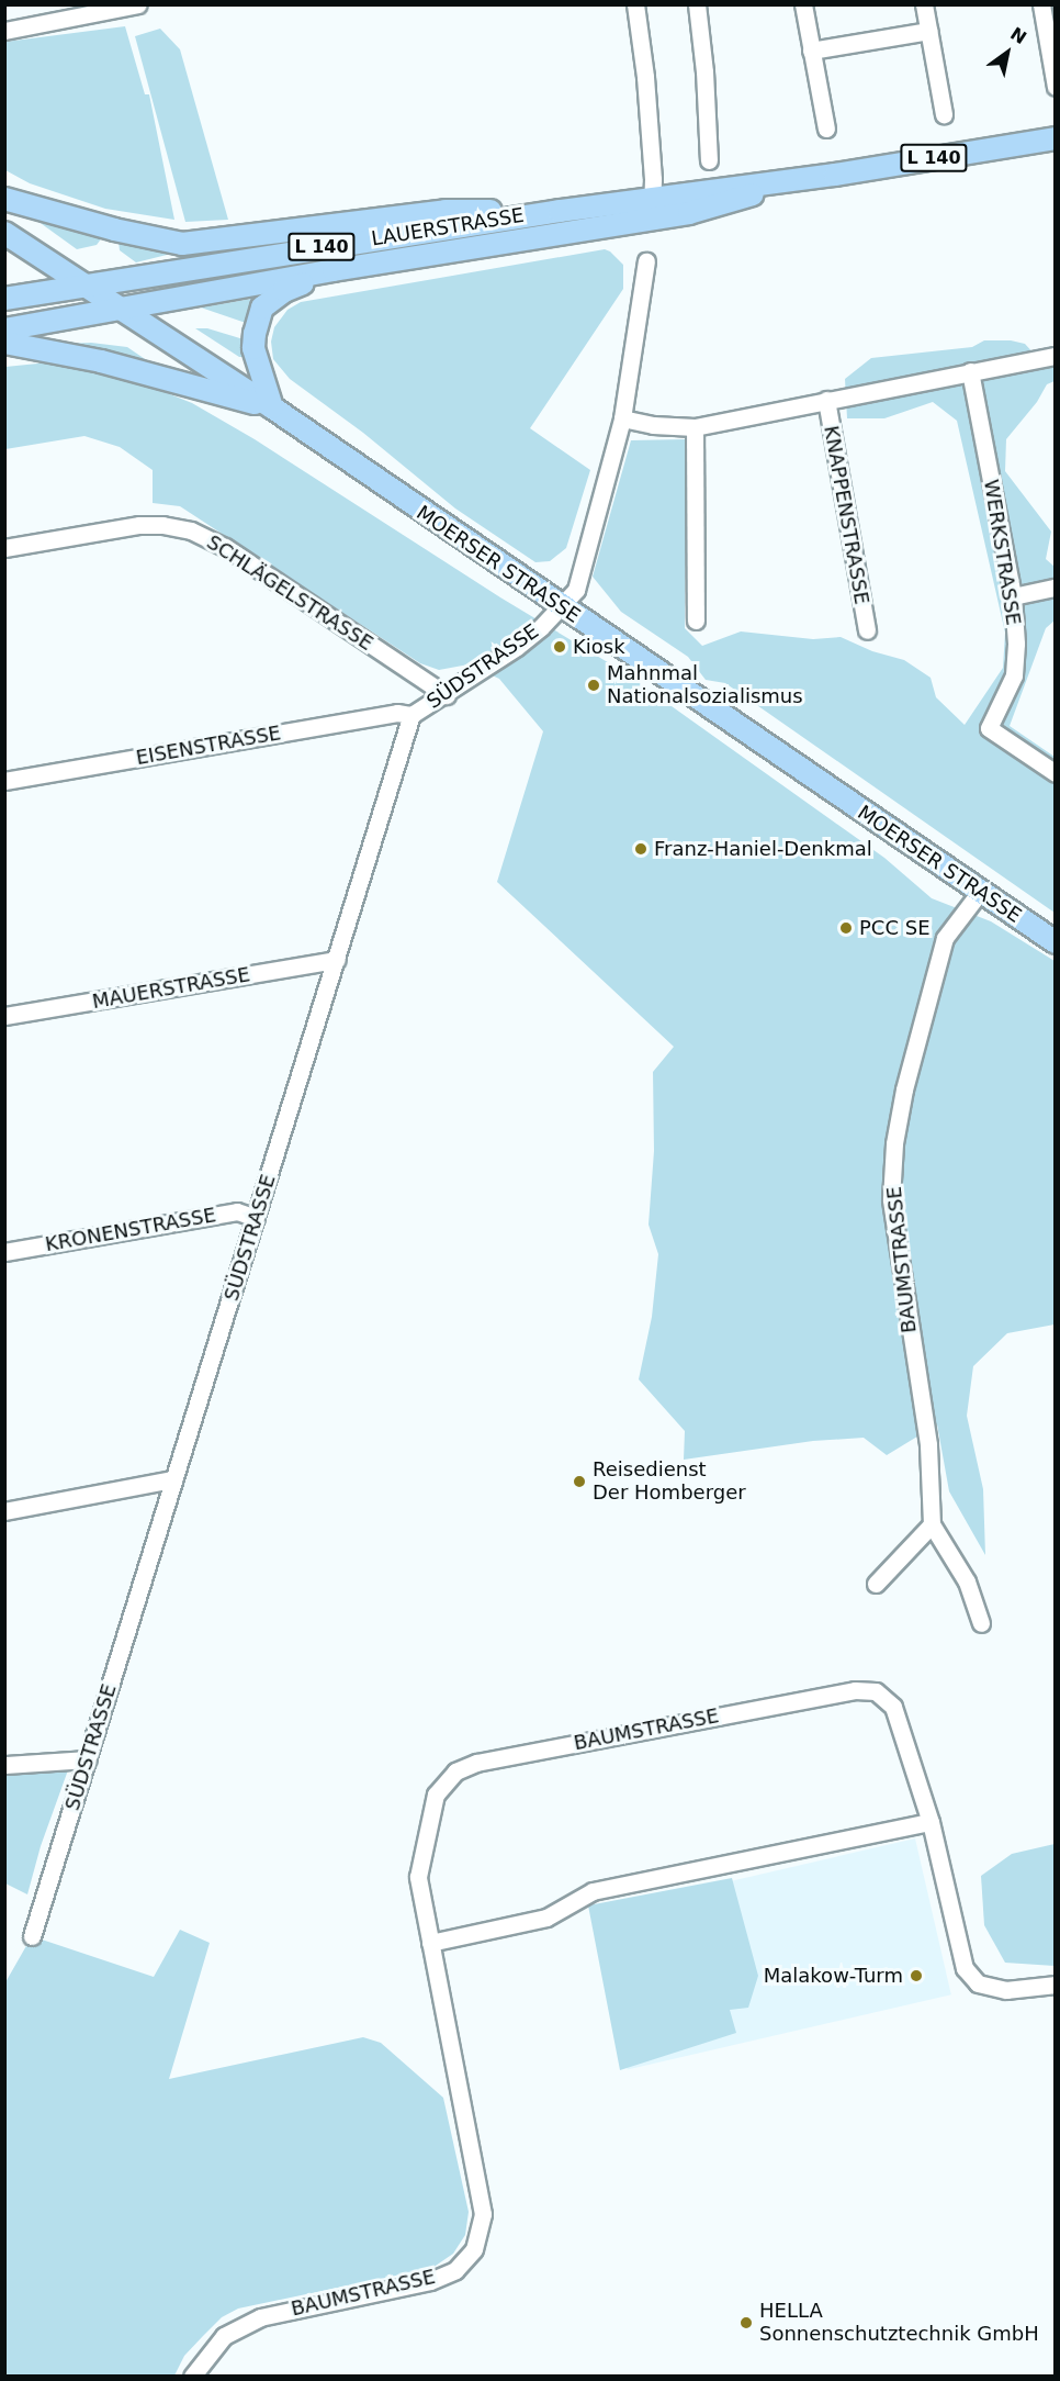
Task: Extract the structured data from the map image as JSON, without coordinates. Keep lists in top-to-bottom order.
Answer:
{
  "streets": {
    "main road": ["L 140", "LAUERSTRASSE", "MOERSER STRASSE"],
    "street": [
      "KNAPPENSTRASSE",
      "WERKSTRASSE",
      "SCHLÄGELSTRASSE",
      "SÜDSTRASSE",
      "EISENSTRASSE",
      "MAUERSTRASSE",
      "KRONENSTRASSE",
      "BAUMSTRASSE"
    ]
  },
  "crossings": [
    ["L 140", "LAUERSTRASSE"],
    ["L 140", "MOERSER STRASSE"],
    ["LAUERSTRASSE", "MOERSER STRASSE"],
    ["KNAPPENSTRASSE", "WERKSTRASSE"],
    ["KNAPPENSTRASSE", "SÜDSTRASSE"],
    ["MOERSER STRASSE", "SÜDSTRASSE"],
    ["MOERSER STRASSE", "BAUMSTRASSE"],
    ["SCHLÄGELSTRASSE", "SÜDSTRASSE"],
    ["SÜDSTRASSE", "EISENSTRASSE"],
    ["SÜDSTRASSE", "MAUERSTRASSE"],
    ["SÜDSTRASSE", "KRONENSTRASSE"]
  ],
  "places": [
    "Kiosk",
    "Mahnmal Nationalsozialismus",
    "Franz-Haniel-Denkmal",
    "PCC SE",
    "Reisedienst Der Homberger",
    "Malakow-Turm",
    "HELLA Sonnenschutztechnik GmbH"
  ],
  "north": "top right"
}
